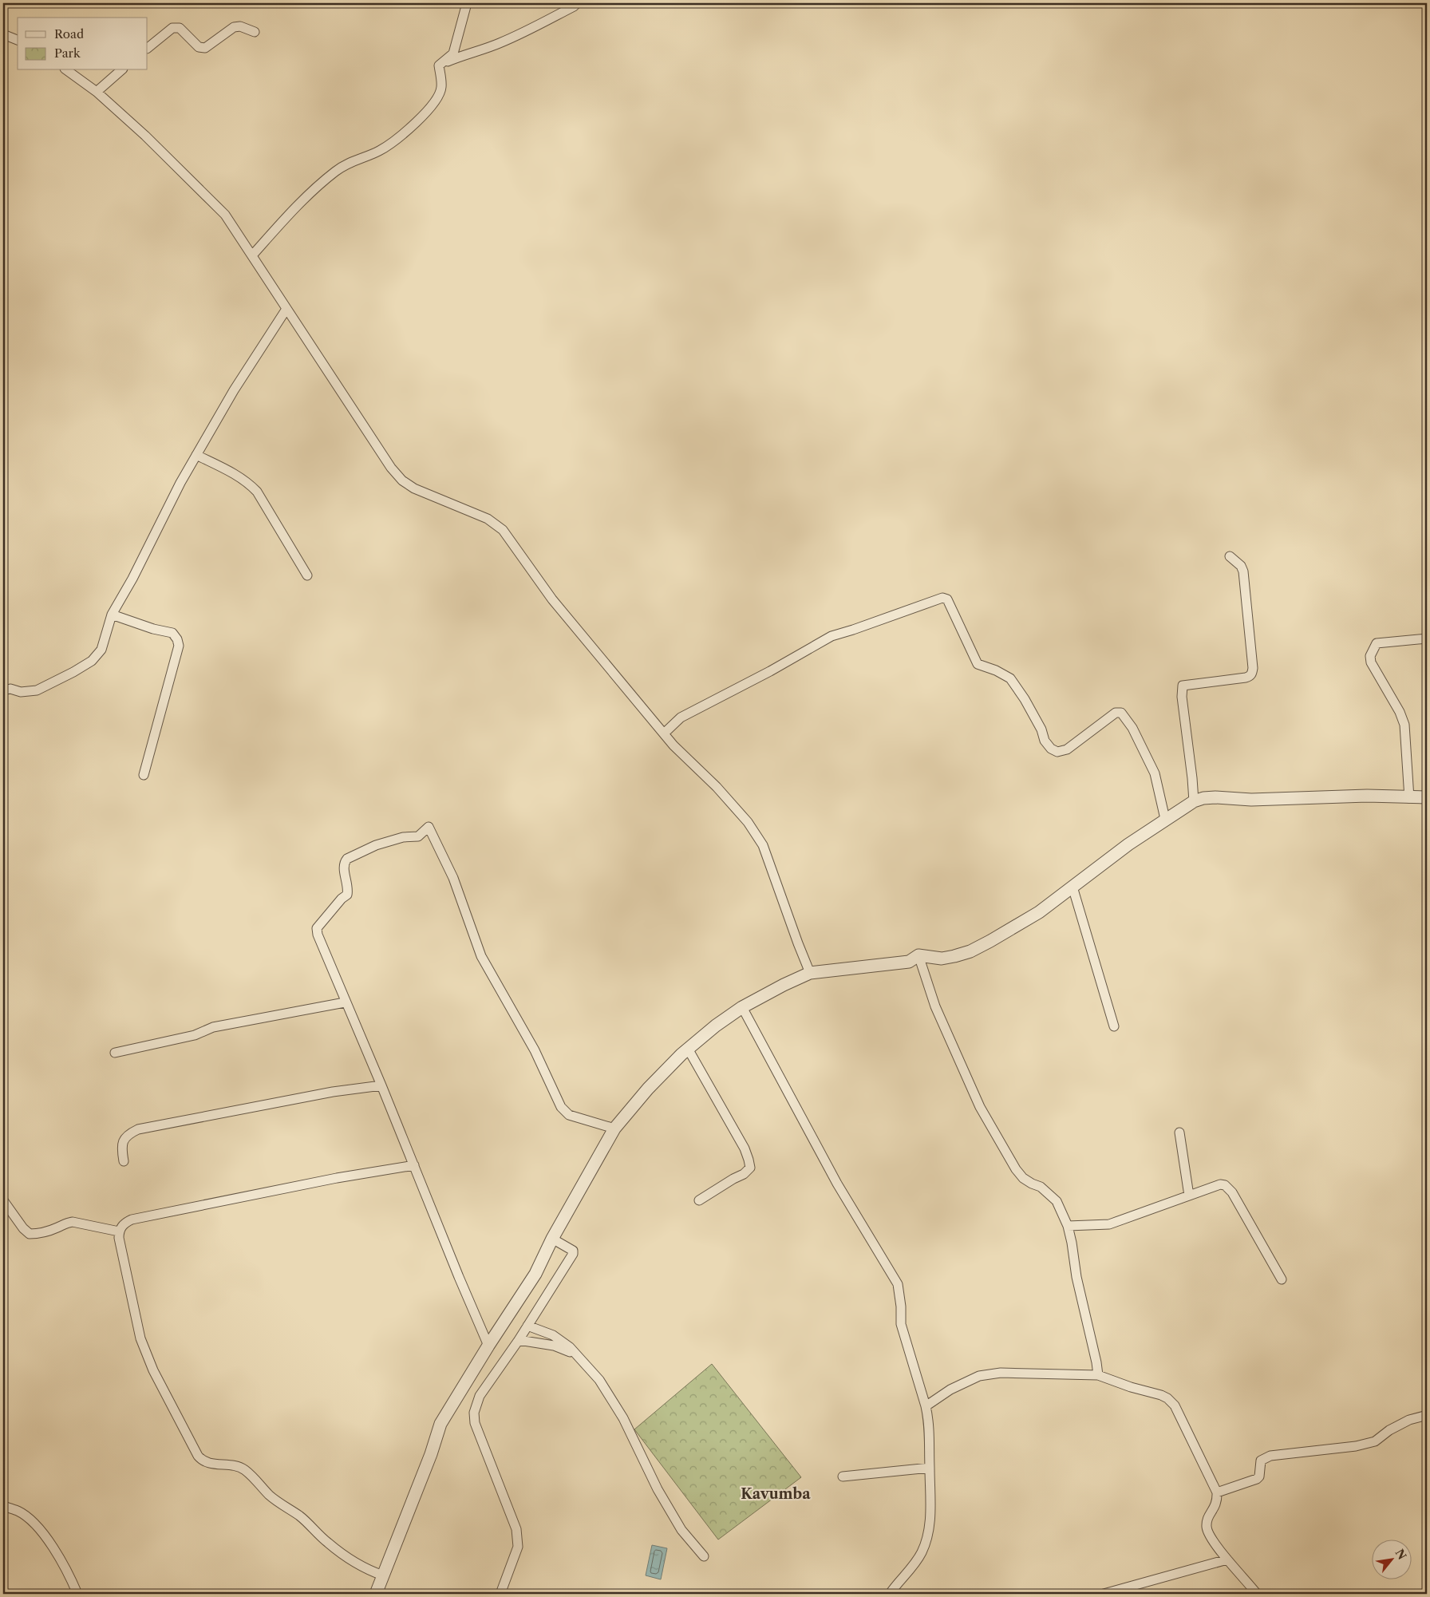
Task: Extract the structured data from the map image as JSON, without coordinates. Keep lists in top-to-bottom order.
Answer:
{
  "districts": ["Kavumba"],
  "legend": ["Road", "Park"],
  "north": "top right"
}
